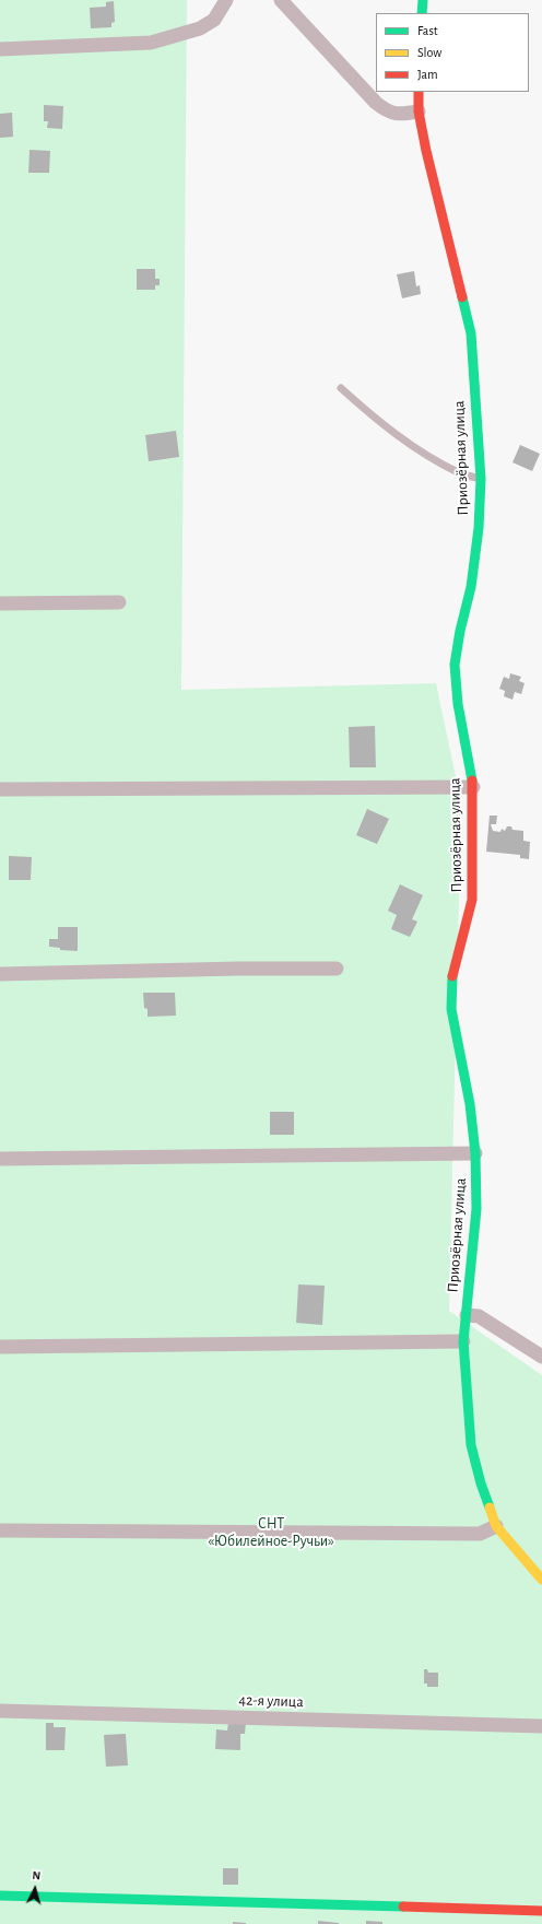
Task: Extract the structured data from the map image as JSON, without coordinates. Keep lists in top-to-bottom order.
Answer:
{
  "streets": {
    "street": ["Приозёрная улица", "42-я улица"]
  },
  "parks": ["СНТ «Юбилейное-Ручьи»"],
  "legend": ["Fast", "Slow", "Jam"],
  "north": "top"
}
